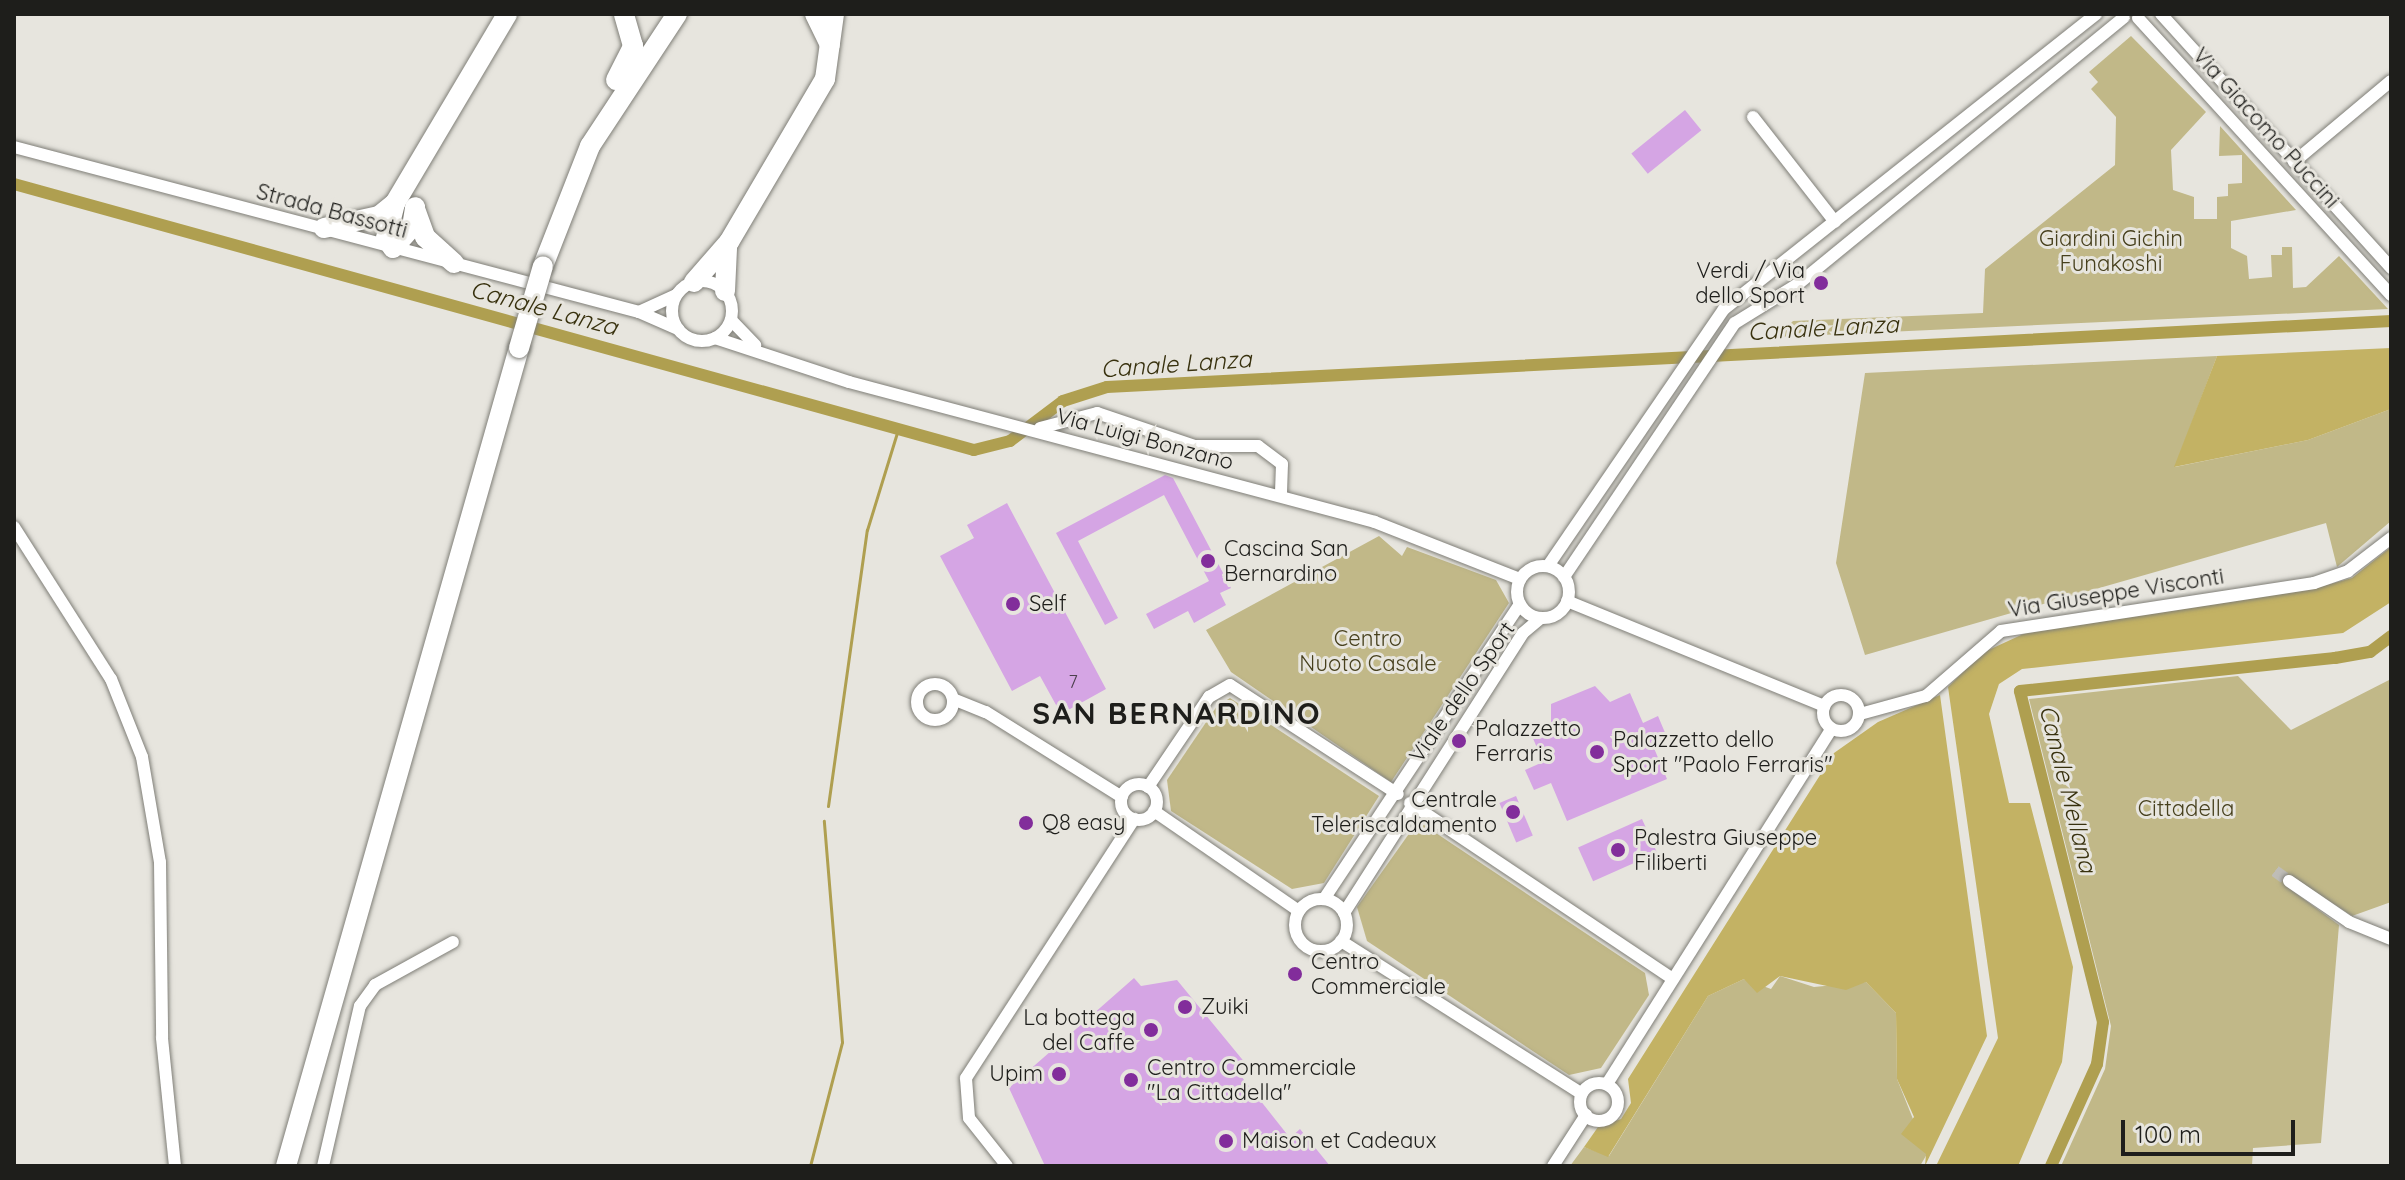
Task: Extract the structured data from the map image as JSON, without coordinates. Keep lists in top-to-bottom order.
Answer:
{
  "streets": {
    "street": [
      "Via Giacomo Puccini",
      "Strada Bassotti",
      "Via Luigi Bonzano",
      "Via Giuseppe Visconti",
      "Viale dello Sport"
    ]
  },
  "crossings": [
    ["Strada Bassotti", "Via Luigi Bonzano"],
    ["Via Luigi Bonzano", "Viale dello Sport"]
  ],
  "districts": ["SAN BERNARDINO"],
  "water": ["Canale Lanza", "Canale Mellana"],
  "parks": ["Giardini Gichin Funakoshi", "Centro Nuoto Casale", "Cittadella"],
  "places": [
    "Verdi / Via dello Sport",
    "Cascina San Bernardino",
    "Self",
    "Palazzetto Ferraris",
    "Palazzetto dello Sport \"Paolo Ferraris\"",
    "Centrale Teleriscaldamento",
    "Q8 easy",
    "Palestra Giuseppe Filiberti",
    "Centro Commerciale",
    "Zuiki",
    "La bottega del Caffe",
    "Upim",
    "Centro Commerciale \"La Cittadella\"",
    "Maison et Cadeaux"
  ],
  "house_numbers": ["7"],
  "scale_bar": "100 m"
}
